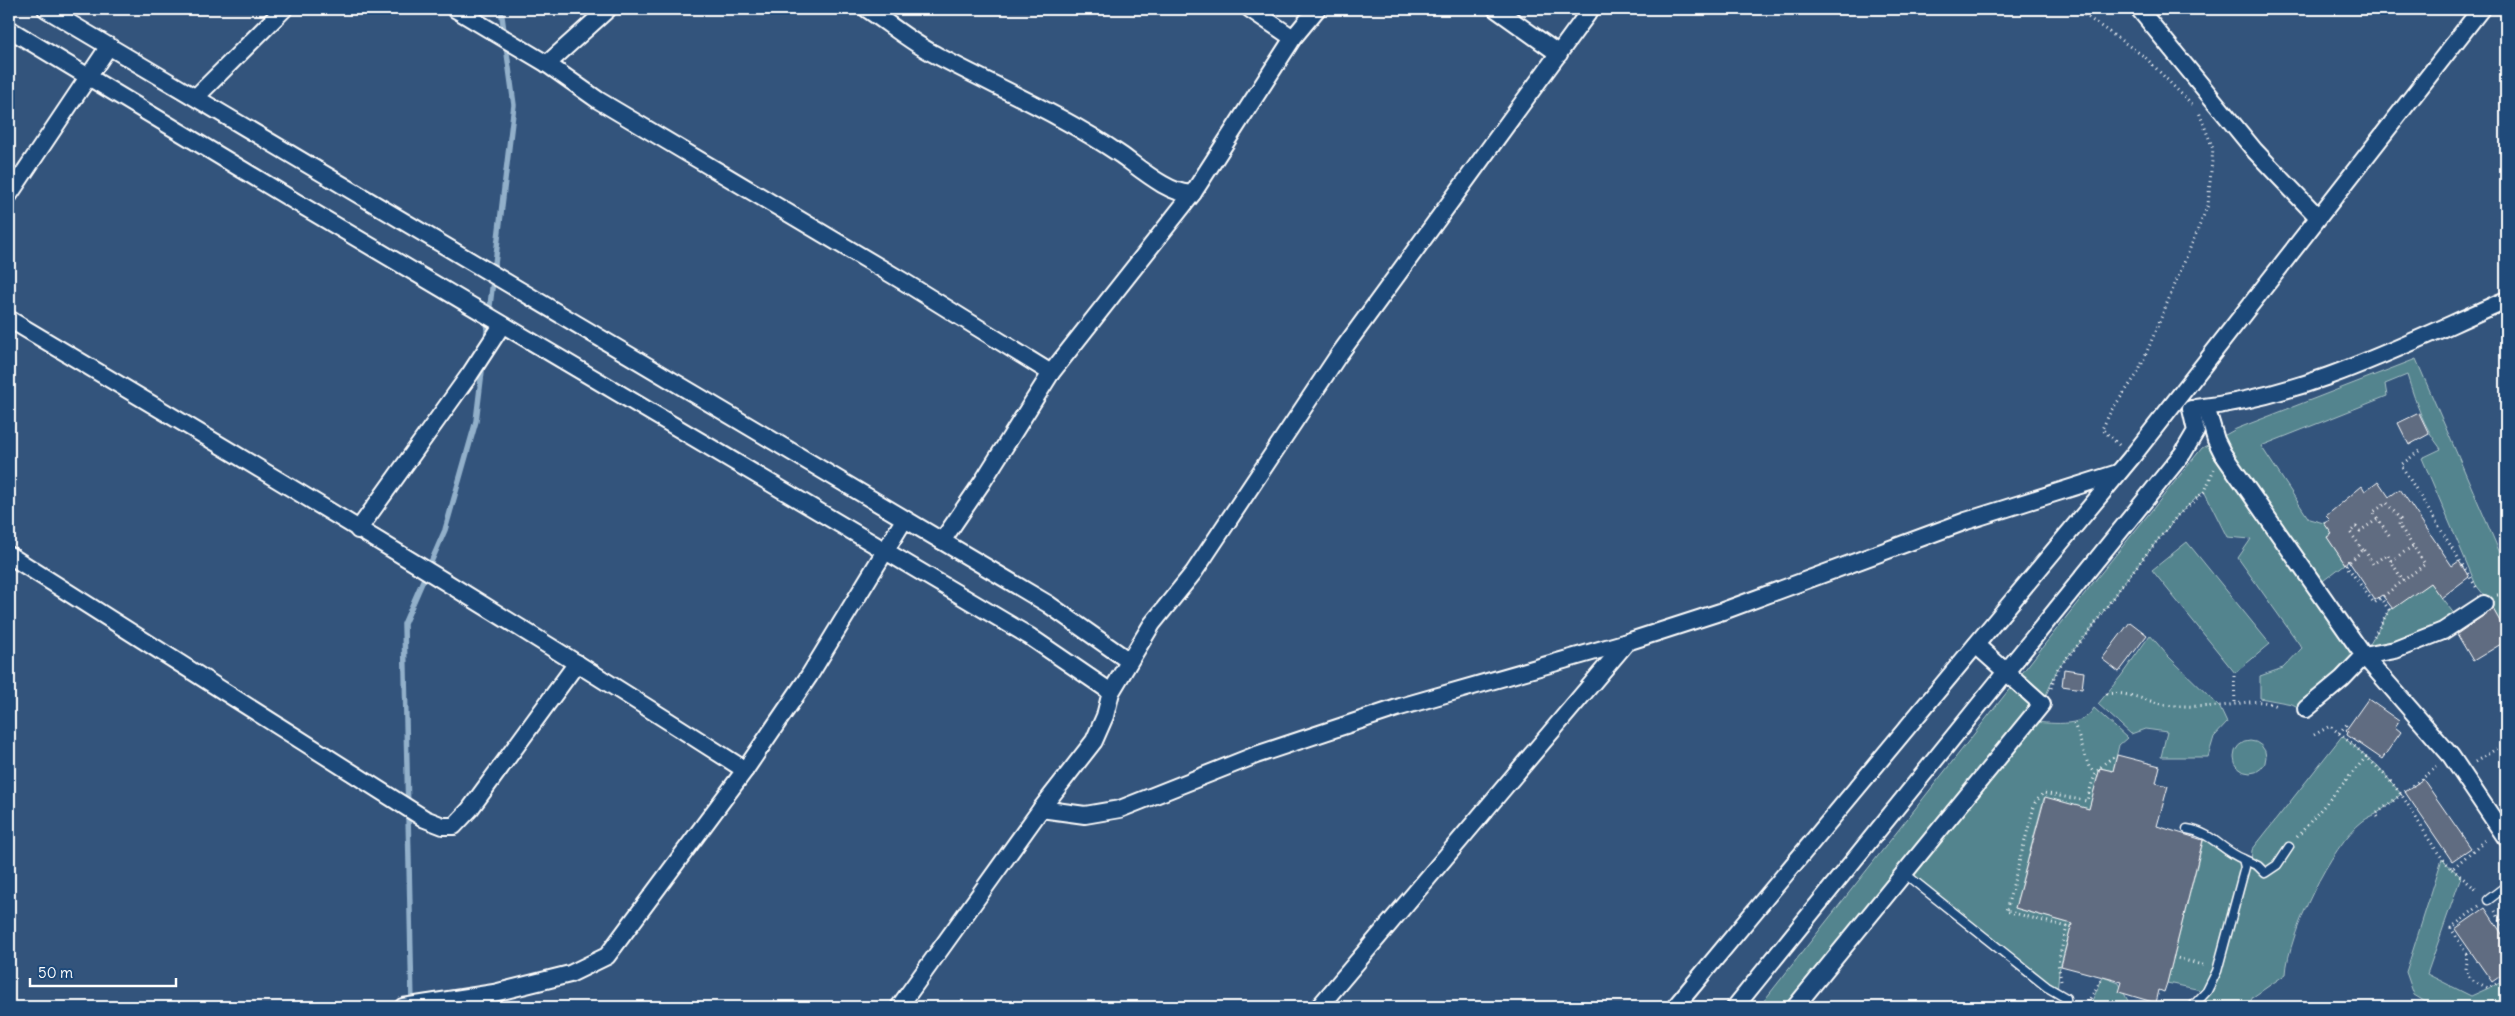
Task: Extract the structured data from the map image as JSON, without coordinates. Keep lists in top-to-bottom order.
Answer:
{
  "scale_bar": "50 m"
}
